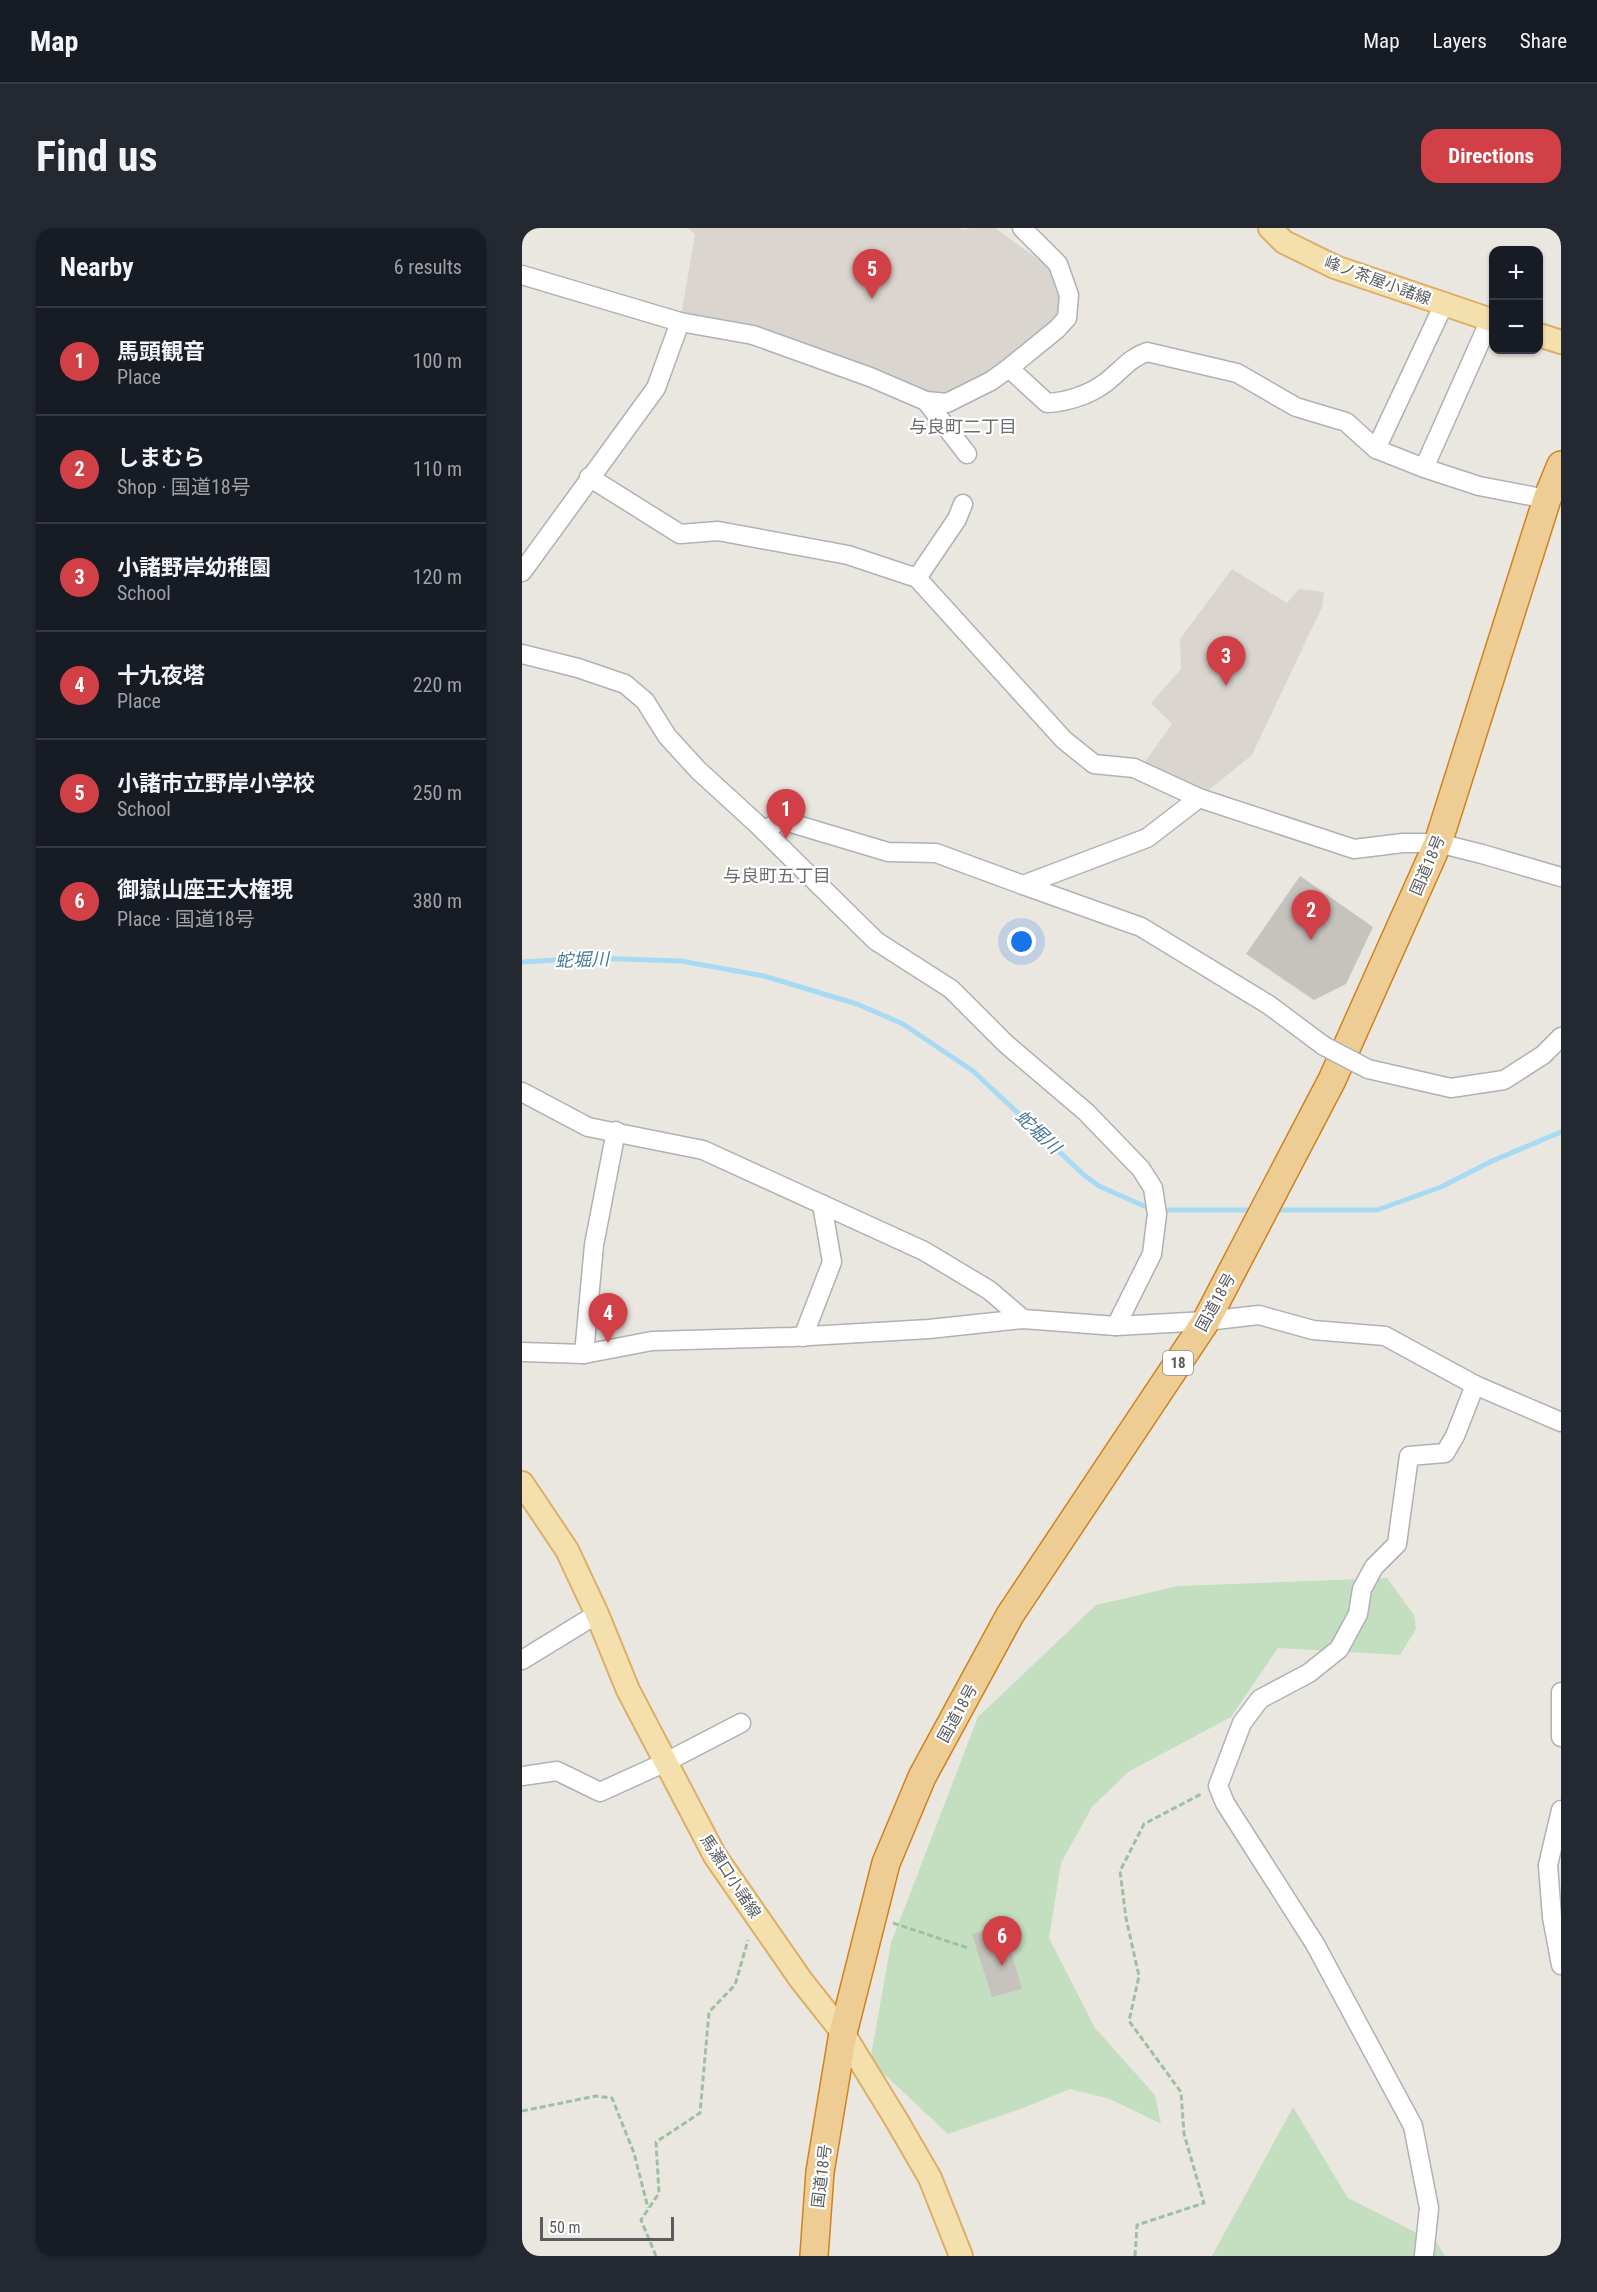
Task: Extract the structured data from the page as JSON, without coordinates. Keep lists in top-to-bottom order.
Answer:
{
  "streets": {
    "highway": ["国道18号", "18"],
    "main road": ["峰ノ茶屋小諸線", "馬瀬口小諸線"]
  },
  "crossings": [
    ["国道18号", "馬瀬口小諸線"]
  ],
  "districts": ["与良町二丁目", "与良町五丁目"],
  "water": ["蛇堀川"],
  "scale_bar": "50 m",
  "page": {
    "header": "Map",
    "nav": ["Map", "Layers", "Share"],
    "buttons": "Directions",
    "title": "Find us",
    "heading": ["Nearby", "6 results"],
    "map_buttons": ["+", "−"],
    "pins": [
      "5",
      "3",
      "1",
      "2",
      "4",
      "6"
    ],
    "list": [
      {
        "mark": "1",
        "name": "馬頭観音",
        "note": "Place",
        "value": "100 m"
      },
      {
        "mark": "2",
        "name": "しまむら",
        "note": "Shop · 国道18号",
        "value": "110 m"
      },
      {
        "mark": "3",
        "name": "小諸野岸幼稚園",
        "note": "School",
        "value": "120 m"
      },
      {
        "mark": "4",
        "name": "十九夜塔",
        "note": "Place",
        "value": "220 m"
      },
      {
        "mark": "5",
        "name": "小諸市立野岸小学校",
        "note": "School",
        "value": "250 m"
      },
      {
        "mark": "6",
        "name": "御嶽山座王大権現",
        "note": "Place · 国道18号",
        "value": "380 m"
      }
    ],
    "scale": "50 m"
  }
}
